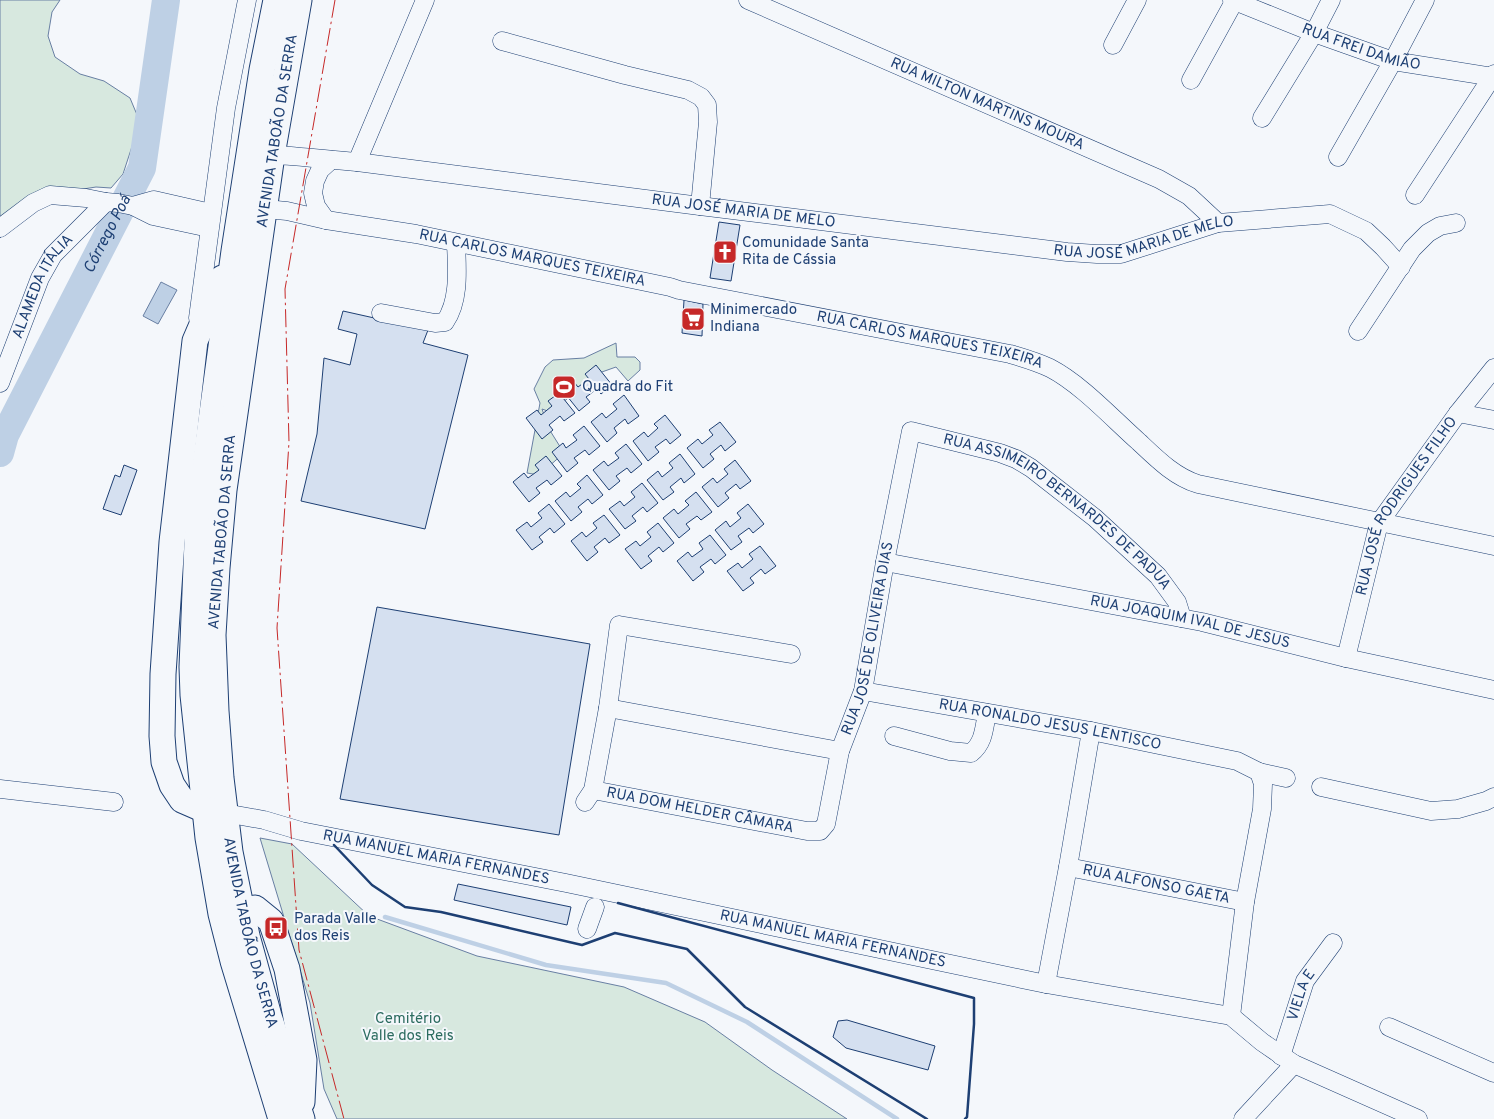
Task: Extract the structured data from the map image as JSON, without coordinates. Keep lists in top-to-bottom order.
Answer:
{
  "streets": {
    "highway": ["AVENIDA TABOÃO DA SERRA"],
    "street": [
      "RUA FREI DAMIÃO",
      "RUA MILTON MARTINS MOURA",
      "RUA JOSÉ MARIA DE MELO",
      "RUA CARLOS MARQUES TEIXEIRA",
      "ALAMEDA ITÁLIA",
      "RUA JOSÉ RODRIGUES FILHO",
      "RUA ASSIMEIRO BERNARDES DE PADUA",
      "RUA JOAQUIM IVAL DE JESUS",
      "RUA JOSÉ DE OLIVEIRA DIAS",
      "RUA RONALDO JESUS LENTISCO",
      "RUA DOM HELDER CÂMARA",
      "RUA MANUEL MARIA FERNANDES",
      "RUA ALFONSO GAETA",
      "VIELA E"
    ]
  },
  "crossings": [
    ["RUA MILTON MARTINS MOURA", "RUA JOSÉ MARIA DE MELO"],
    ["AVENIDA TABOÃO DA SERRA", "RUA JOSÉ MARIA DE MELO"],
    ["AVENIDA TABOÃO DA SERRA", "RUA CARLOS MARQUES TEIXEIRA"],
    ["AVENIDA TABOÃO DA SERRA", "RUA MANUEL MARIA FERNANDES"],
    ["RUA CARLOS MARQUES TEIXEIRA", "RUA JOSÉ RODRIGUES FILHO"],
    ["RUA JOSÉ RODRIGUES FILHO", "RUA JOAQUIM IVAL DE JESUS"],
    ["RUA ASSIMEIRO BERNARDES DE PADUA", "RUA JOAQUIM IVAL DE JESUS"],
    ["RUA ASSIMEIRO BERNARDES DE PADUA", "RUA JOSÉ DE OLIVEIRA DIAS"],
    ["RUA JOAQUIM IVAL DE JESUS", "RUA JOSÉ DE OLIVEIRA DIAS"],
    ["RUA JOSÉ DE OLIVEIRA DIAS", "RUA RONALDO JESUS LENTISCO"],
    ["RUA JOSÉ DE OLIVEIRA DIAS", "RUA DOM HELDER CÂMARA"]
  ],
  "water": ["Córrego Poá"],
  "parks": ["Cemitério Valle dos Reis"],
  "places": {
    "church": ["Comunidade Santa Rita de Cássia"],
    "supermarket": ["Minimercado Indiana"],
    "sports": ["Quadra do Fit"],
    "bus stop": ["Parada Valle dos Reis"]
  }
}
